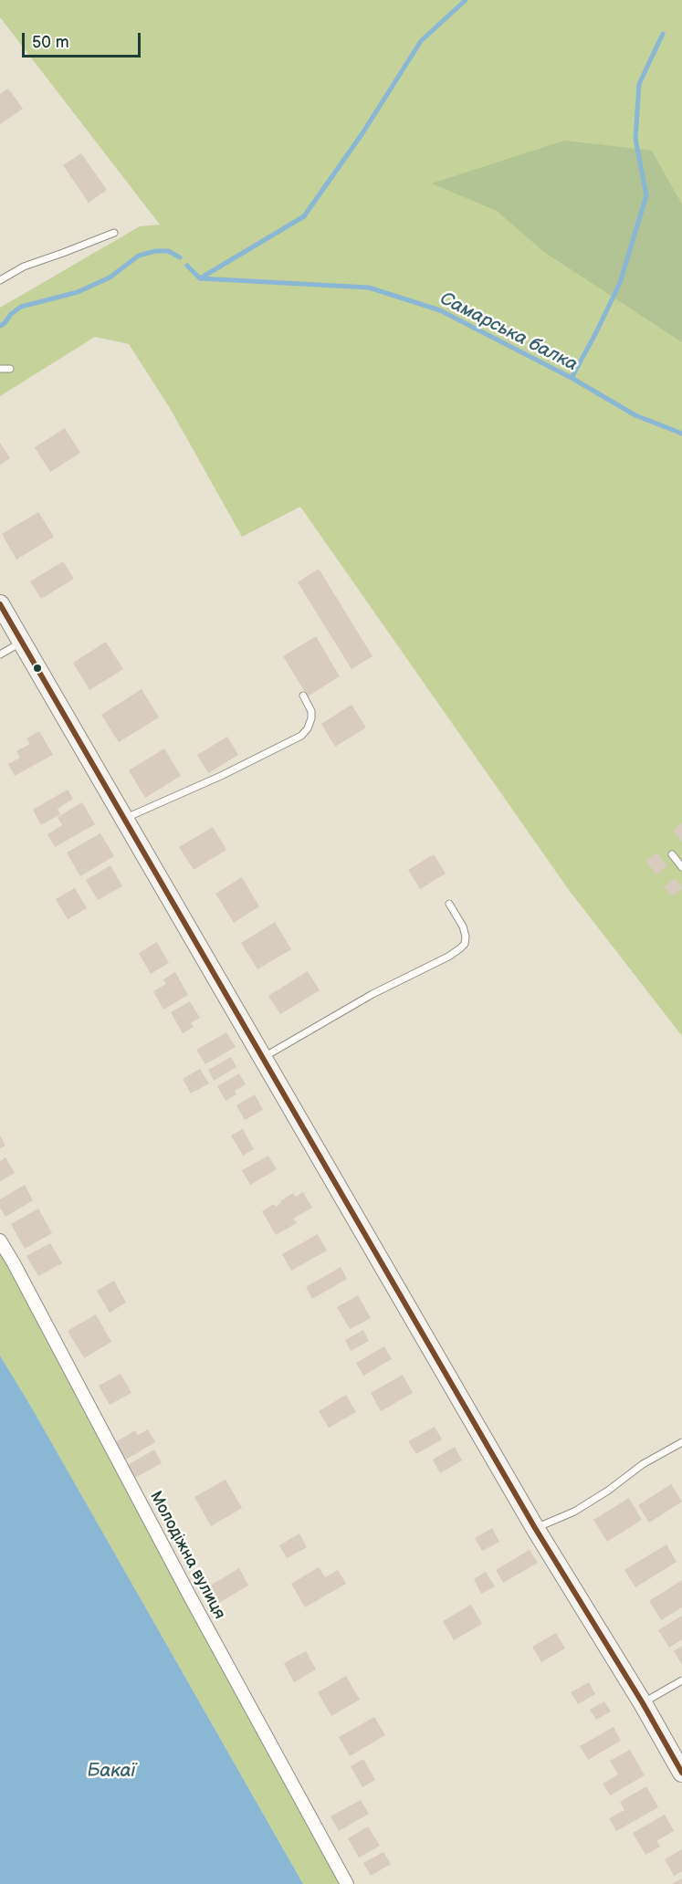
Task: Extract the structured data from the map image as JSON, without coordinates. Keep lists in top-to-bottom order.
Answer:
{
  "streets": {
    "street": ["Молодіжна вулиця"]
  },
  "water": ["Самарська балка", "Бакаї"],
  "scale_bar": "50 m"
}
